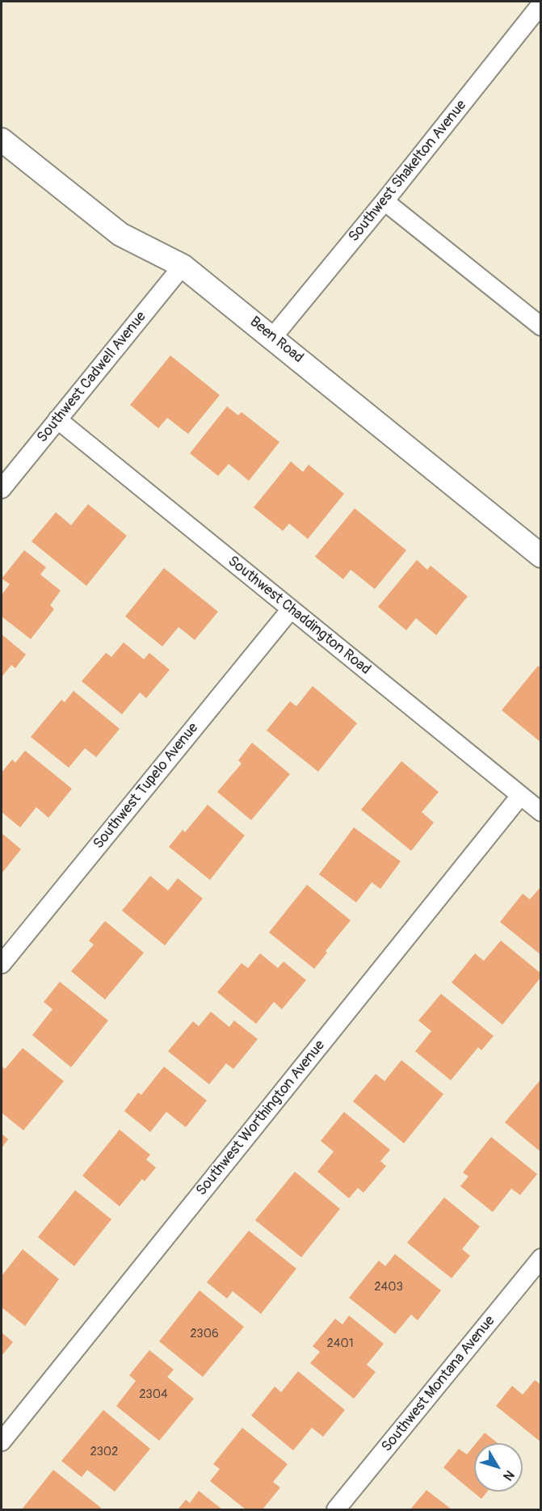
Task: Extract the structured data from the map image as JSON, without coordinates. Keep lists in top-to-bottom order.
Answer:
{
  "streets": {
    "street": [
      "Southwest Shakelton Avenue",
      "Been Road",
      "Southwest Cadwell Avenue",
      "Southwest Chaddington Road",
      "Southwest Tupelo Avenue",
      "Southwest Worthington Avenue",
      "Southwest Montana Avenue"
    ]
  },
  "crossings": [
    ["Southwest Shakelton Avenue", "Been Road"],
    ["Been Road", "Southwest Cadwell Avenue"],
    ["Southwest Cadwell Avenue", "Southwest Chaddington Road"],
    ["Southwest Chaddington Road", "Southwest Tupelo Avenue"],
    ["Southwest Chaddington Road", "Southwest Worthington Avenue"]
  ],
  "house_numbers": [
    "2403",
    "2306",
    "2401",
    "2304",
    "2302"
  ],
  "north": "bottom right"
}
